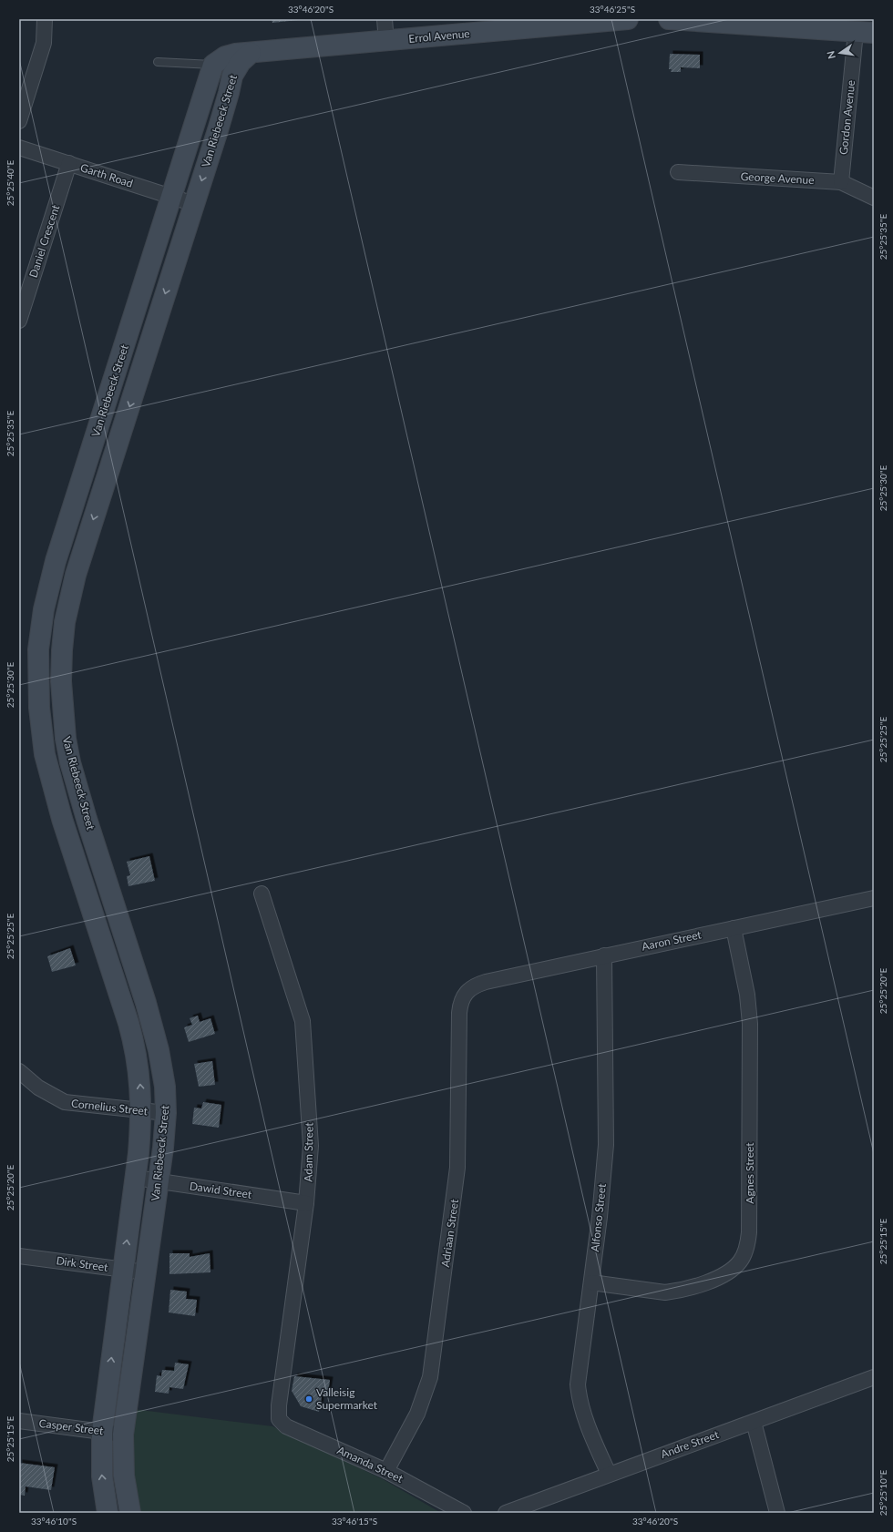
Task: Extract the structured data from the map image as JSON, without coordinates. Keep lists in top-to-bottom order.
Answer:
{
  "streets": {
    "street": [
      "Errol Avenue",
      "Gordon Avenue",
      "Van Riebeeck Street",
      "Garth Road",
      "George Avenue",
      "Daniel Crescent",
      "Aaron Street",
      "Cornelius Street",
      "Adam Street",
      "Agnes Street",
      "Dawid Street",
      "Alfonso Street",
      "Adriaan Street",
      "Dirk Street",
      "Casper Street",
      "Andre Street",
      "Amanda Street"
    ]
  },
  "crossings": [
    ["Errol Avenue", "Van Riebeeck Street"],
    ["Gordon Avenue", "George Avenue"],
    ["Van Riebeeck Street", "Garth Road"],
    ["Van Riebeeck Street", "Cornelius Street"],
    ["Van Riebeeck Street", "Dawid Street"],
    ["Van Riebeeck Street", "Dirk Street"],
    ["Van Riebeeck Street", "Casper Street"],
    ["Garth Road", "Daniel Crescent"],
    ["Aaron Street", "Agnes Street"],
    ["Aaron Street", "Alfonso Street"],
    ["Aaron Street", "Adriaan Street"],
    ["Adam Street", "Dawid Street"],
    ["Adam Street", "Amanda Street"],
    ["Agnes Street", "Alfonso Street"],
    ["Alfonso Street", "Andre Street"],
    ["Adriaan Street", "Amanda Street"]
  ],
  "places": ["Valleisig Supermarket"],
  "north": "left",
  "coordinates": [
    "33°46'20\"S",
    "33°46'25\"S",
    "25°25'40\"E",
    "25°25'35\"E",
    "25°25'30\"E",
    "25°25'25\"E",
    "25°25'20\"E",
    "25°25'15\"E",
    "25°25'10\"E",
    "33°46'10\"S",
    "33°46'15\"S"
  ]
}
